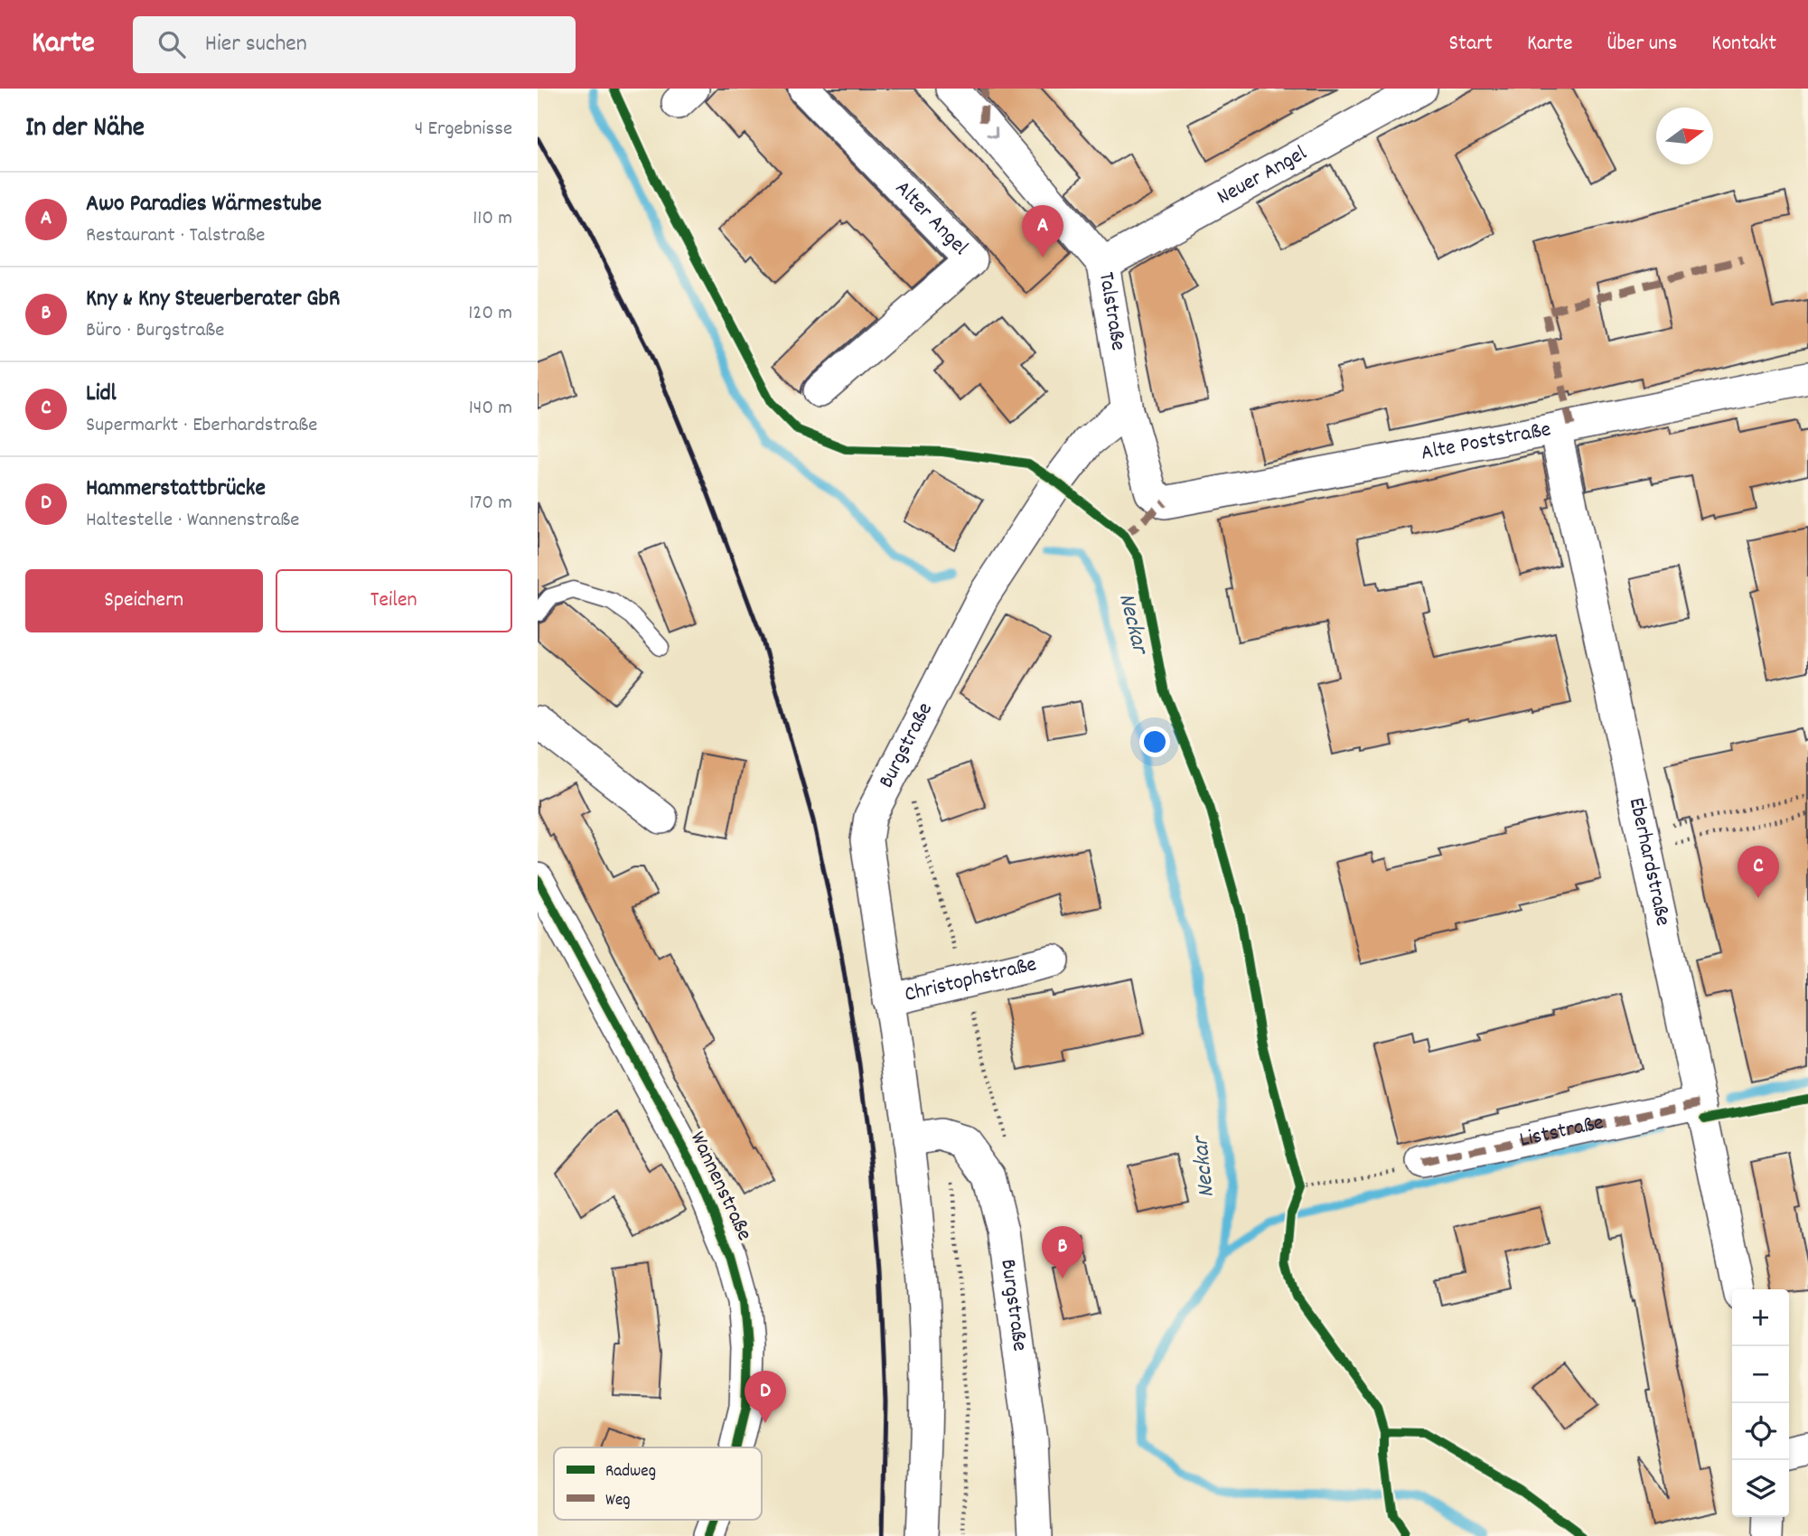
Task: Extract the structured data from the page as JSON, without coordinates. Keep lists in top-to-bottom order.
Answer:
{
  "streets": {
    "street": [
      "Neuer Angel",
      "Alter Angel",
      "Talstraße",
      "Alte Poststraße",
      "Burgstraße",
      "Eberhardstraße",
      "Christophstraße",
      "Liststraße",
      "Wannenstraße"
    ]
  },
  "crossings": [
    ["Neuer Angel", "Talstraße"],
    ["Talstraße", "Alte Poststraße"],
    ["Talstraße", "Burgstraße"],
    ["Alte Poststraße", "Eberhardstraße"],
    ["Burgstraße", "Christophstraße"],
    ["Eberhardstraße", "Liststraße"]
  ],
  "one_way": ["Talstraße"],
  "water": ["Neckar"],
  "legend": ["Radweg", "Weg"],
  "north": "right",
  "page": {
    "header": "Karte",
    "search": "Hier suchen",
    "nav": [
      "Start",
      "Karte",
      "Über uns",
      "Kontakt"
    ],
    "heading": ["In der Nähe", "4 Ergebnisse"],
    "list": [
      {
        "mark": "A",
        "name": "Awo Paradies Wärmestube",
        "note": "Restaurant · Talstraße",
        "value": "110 m"
      },
      {
        "mark": "B",
        "name": "Kny & Kny Steuerberater GbR",
        "note": "Büro · Burgstraße",
        "value": "120 m"
      },
      {
        "mark": "C",
        "name": "Lidl",
        "note": "Supermarkt · Eberhardstraße",
        "value": "140 m"
      },
      {
        "mark": "D",
        "name": "Hammerstattbrücke",
        "note": "Haltestelle · Wannenstraße",
        "value": "170 m"
      }
    ],
    "pins": [
      "A",
      "C",
      "B",
      "D"
    ],
    "buttons": ["Speichern", "Teilen"],
    "map_buttons": ["+", "−"]
  }
}
